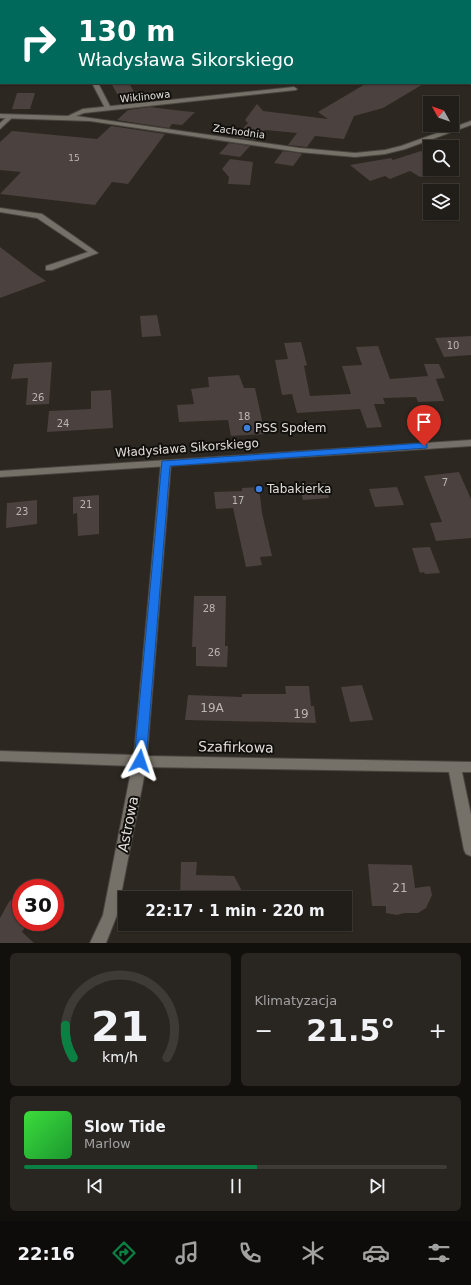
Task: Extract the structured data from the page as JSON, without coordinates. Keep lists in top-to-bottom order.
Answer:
{
  "streets": {
    "street": [
      "Wiklinowa",
      "Zachodnia",
      "Władysława Sikorskiego",
      "Szafirkowa",
      "Astrowa"
    ]
  },
  "crossings": [
    ["Wiklinowa", "Zachodnia"],
    ["Władysława Sikorskiego", "Astrowa"],
    ["Szafirkowa", "Astrowa"]
  ],
  "places": ["PSS Społem", "Tabakierka"],
  "house_numbers": [
    "15",
    "10",
    "26",
    "18",
    "24",
    "7",
    "17",
    "21",
    "23",
    "28",
    "26",
    "19A",
    "19",
    "21"
  ],
  "north": "top left",
  "page": {
    "turn": ["130 m", "Władysława Sikorskiego"],
    "limit": "30",
    "trip": "22:17 · 1 min · 220 m",
    "tile": "Klimatyzacja",
    "heat": ["−", "21.5°", "+"],
    "song": ["Slow Tide", "Marlow"],
    "tabs": "22:16",
    "gauge": ["21", "km/h"]
  }
}
